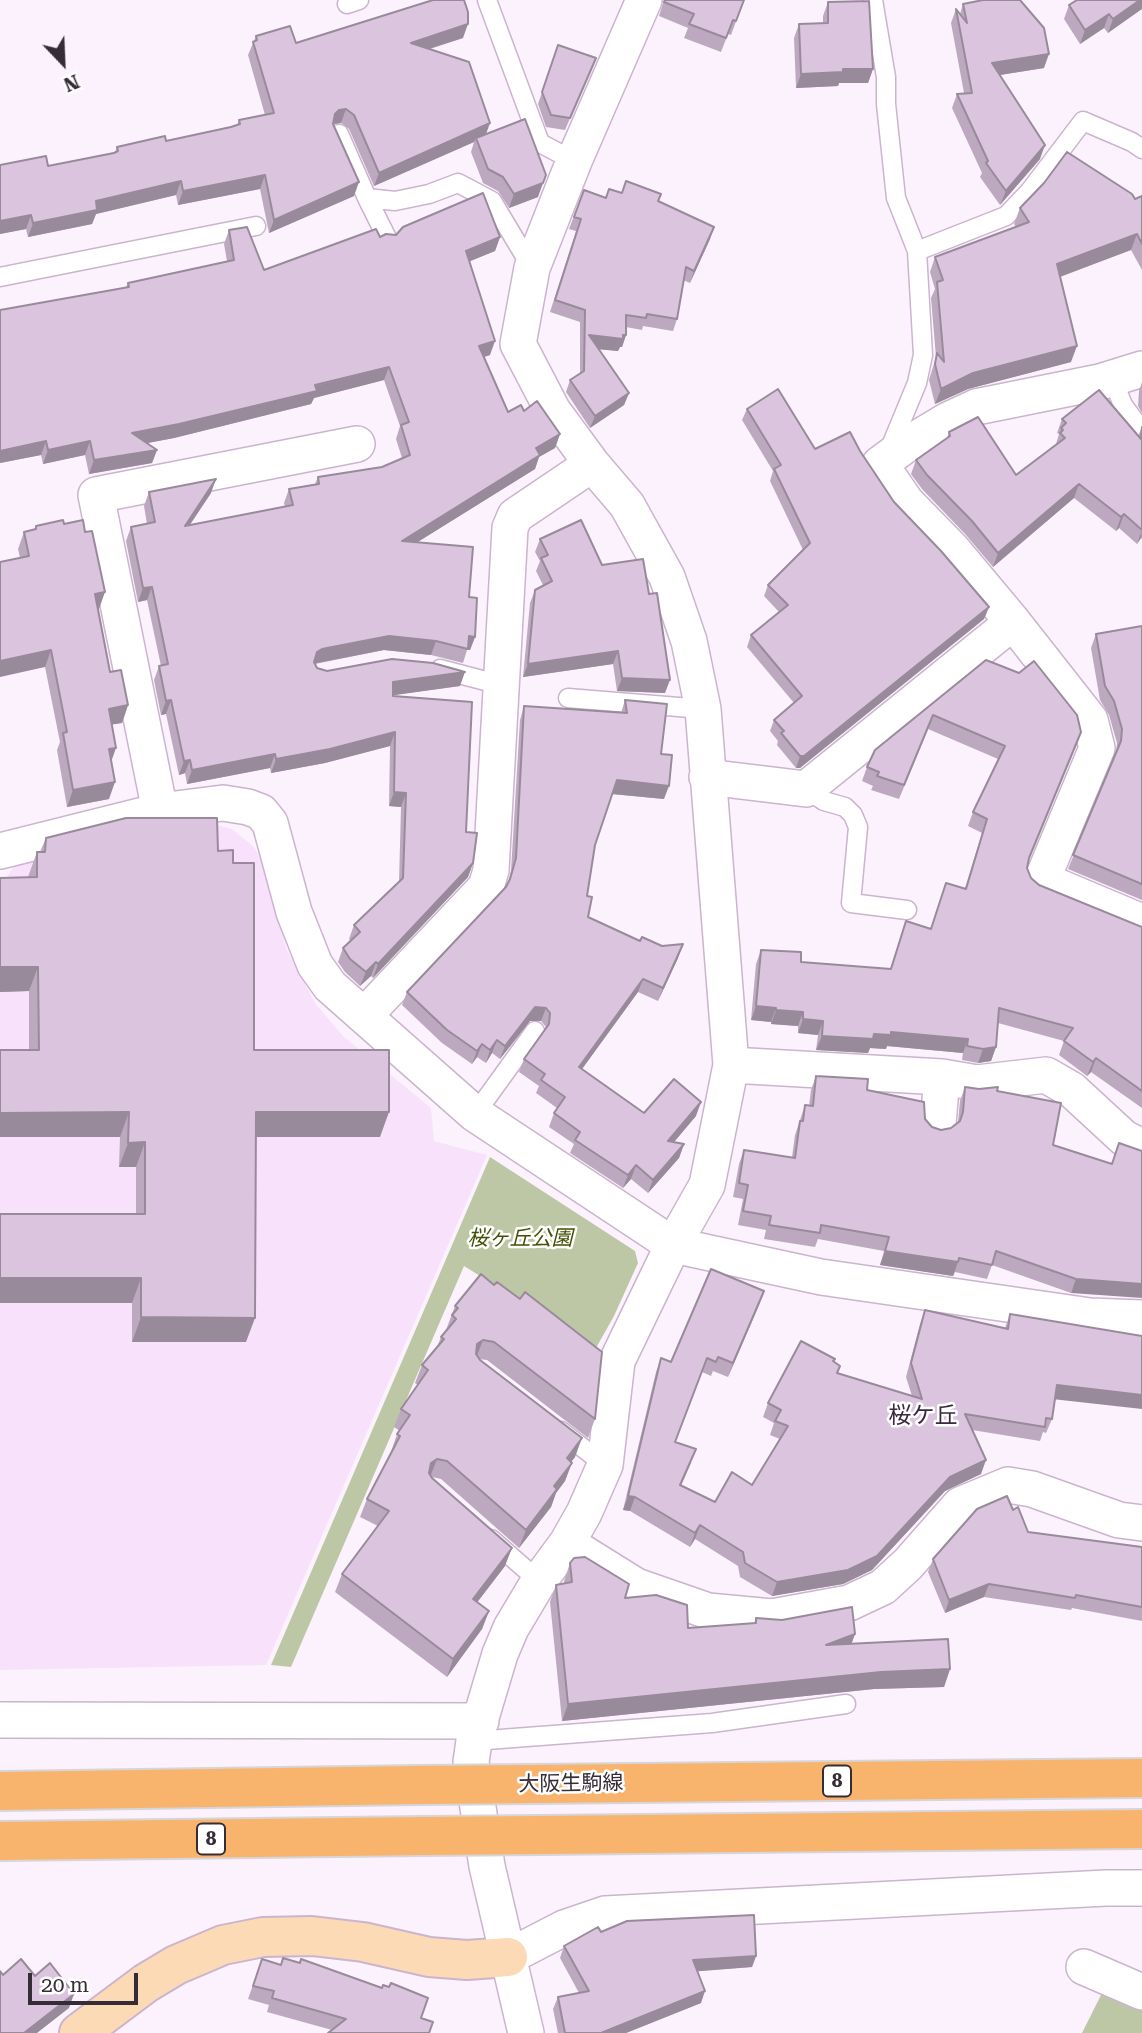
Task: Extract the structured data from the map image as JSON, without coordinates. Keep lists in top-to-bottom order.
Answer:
{
  "streets": {
    "main road": ["8", "大阪生駒線"]
  },
  "districts": ["桜ケ丘"],
  "parks": ["桜ヶ丘公園"],
  "scale_bar": "20 m",
  "north": "bottom right"
}
